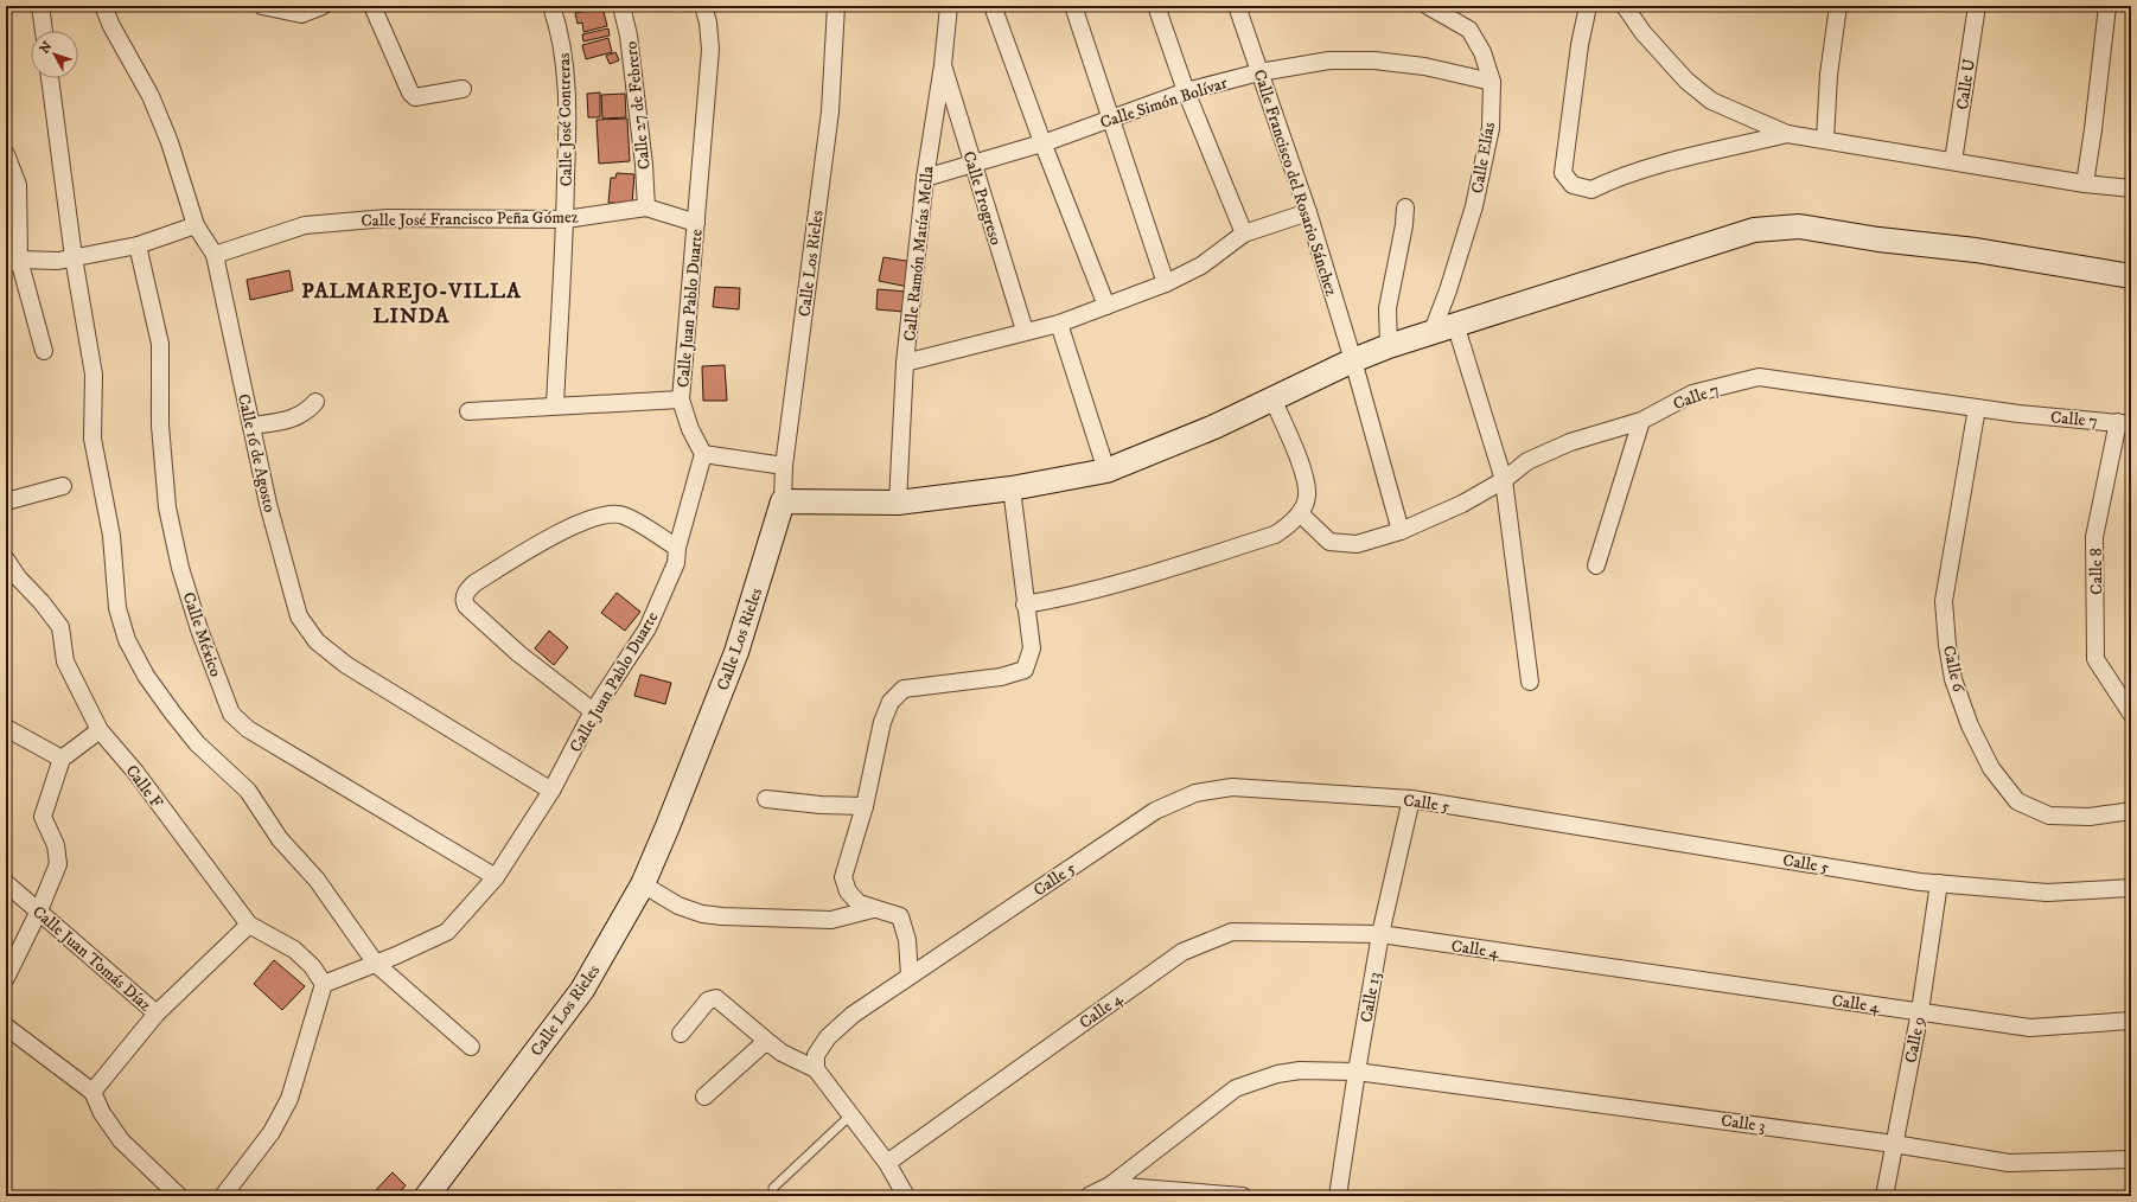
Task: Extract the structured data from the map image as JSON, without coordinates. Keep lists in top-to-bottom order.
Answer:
{
  "streets": {
    "street": [
      "Calle U",
      "Calle Simón Bolívar",
      "Calle 27 de Febrero",
      "Calle José Contreras",
      "Calle Elías",
      "Calle Francisco del Rosario Sánchez",
      "Calle Progreso",
      "Calle José Francisco Peña Gómez",
      "Calle Ramón Matías Mella",
      "Calle Los Rieles",
      "Calle Juan Pablo Duarte",
      "Calle 7",
      "Calle 16 de Agosto",
      "Calle 8",
      "Calle México",
      "Calle 6",
      "Calle F",
      "Calle 5",
      "Calle 4",
      "Calle Juan Tomás Díaz",
      "Calle 13",
      "Calle 9",
      "Calle 3"
    ]
  },
  "crossings": [
    ["Calle Simón Bolívar", "Calle Elías"],
    ["Calle Simón Bolívar", "Calle Francisco del Rosario Sánchez"],
    ["Calle Simón Bolívar", "Calle Progreso"],
    ["Calle Simón Bolívar", "Calle Ramón Matías Mella"],
    ["Calle 27 de Febrero", "Calle José Francisco Peña Gómez"],
    ["Calle José Contreras", "Calle José Francisco Peña Gómez"],
    ["Calle Francisco del Rosario Sánchez", "Calle 7"],
    ["Calle Progreso", "Calle Ramón Matías Mella"],
    ["Calle José Francisco Peña Gómez", "Calle Juan Pablo Duarte"],
    ["Calle José Francisco Peña Gómez", "Calle 16 de Agosto"],
    ["Calle Juan Pablo Duarte", "Calle 16 de Agosto"],
    ["Calle Juan Pablo Duarte", "Calle México"],
    ["Calle Juan Pablo Duarte", "Calle F"],
    ["Calle 7", "Calle 8"],
    ["Calle 7", "Calle 6"],
    ["Calle 5", "Calle 13"],
    ["Calle 5", "Calle 9"],
    ["Calle 4", "Calle 13"],
    ["Calle 4", "Calle 9"],
    ["Calle 13", "Calle 3"],
    ["Calle 9", "Calle 3"]
  ],
  "districts": ["PALMAREJO-VILLA LINDA"],
  "north": "top left"
}
